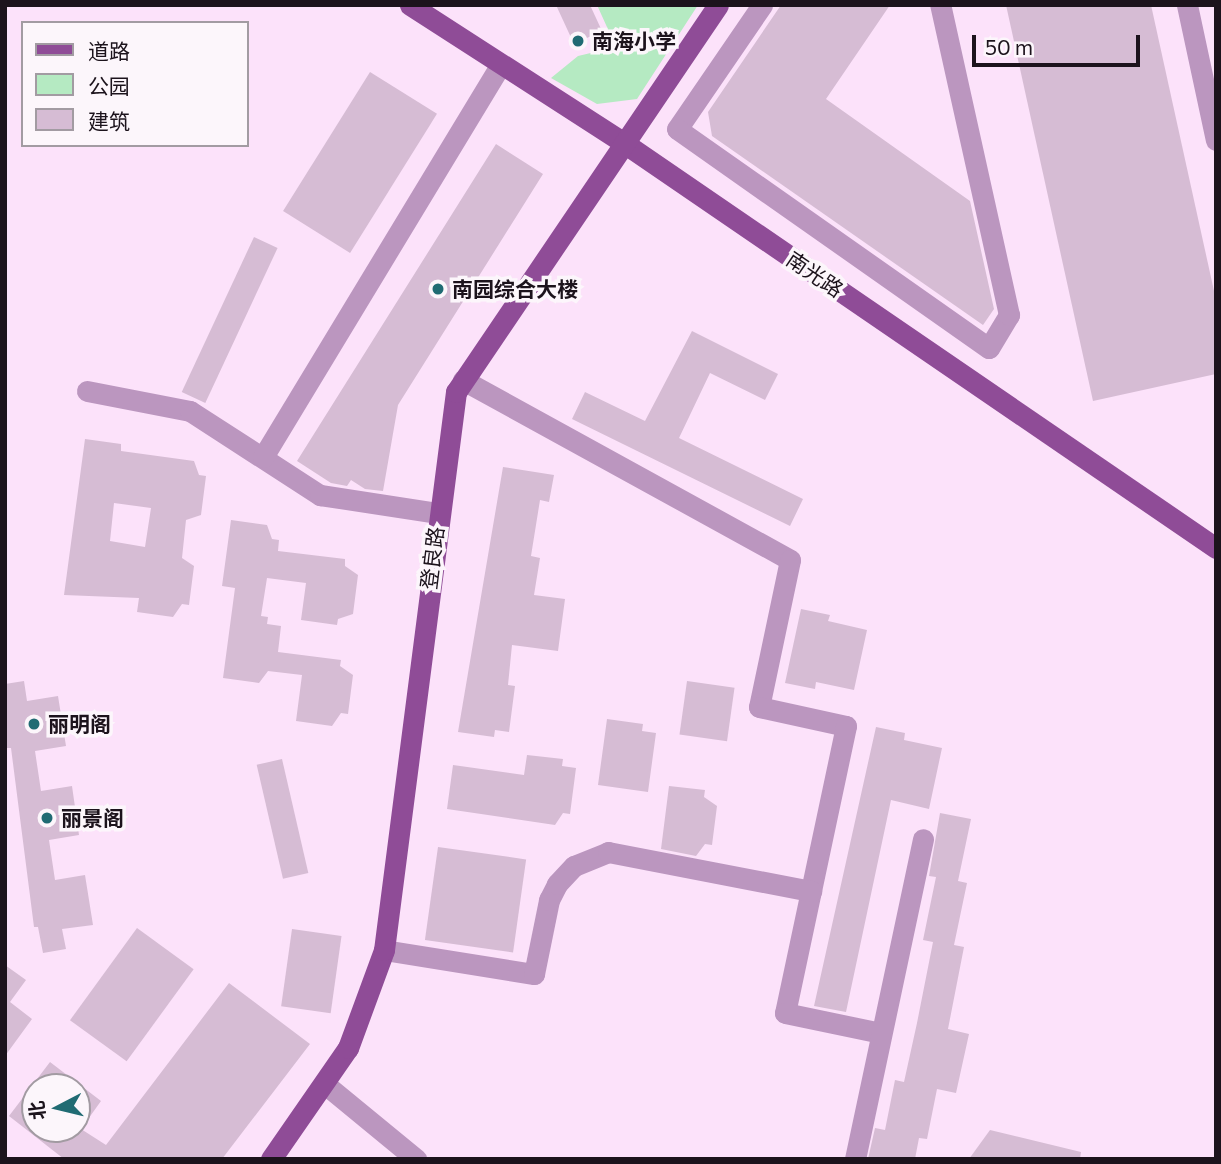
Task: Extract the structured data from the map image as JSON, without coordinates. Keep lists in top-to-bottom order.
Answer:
{
  "streets": {
    "main road": ["南光路", "登良路"]
  },
  "crossings": [
    ["南光路", "登良路"]
  ],
  "places": [
    "南海小学",
    "南园综合大楼",
    "丽明阁",
    "丽景阁"
  ],
  "legend": ["道路", "公园", "建筑"],
  "scale_bar": "50 m",
  "north": "left"
}
